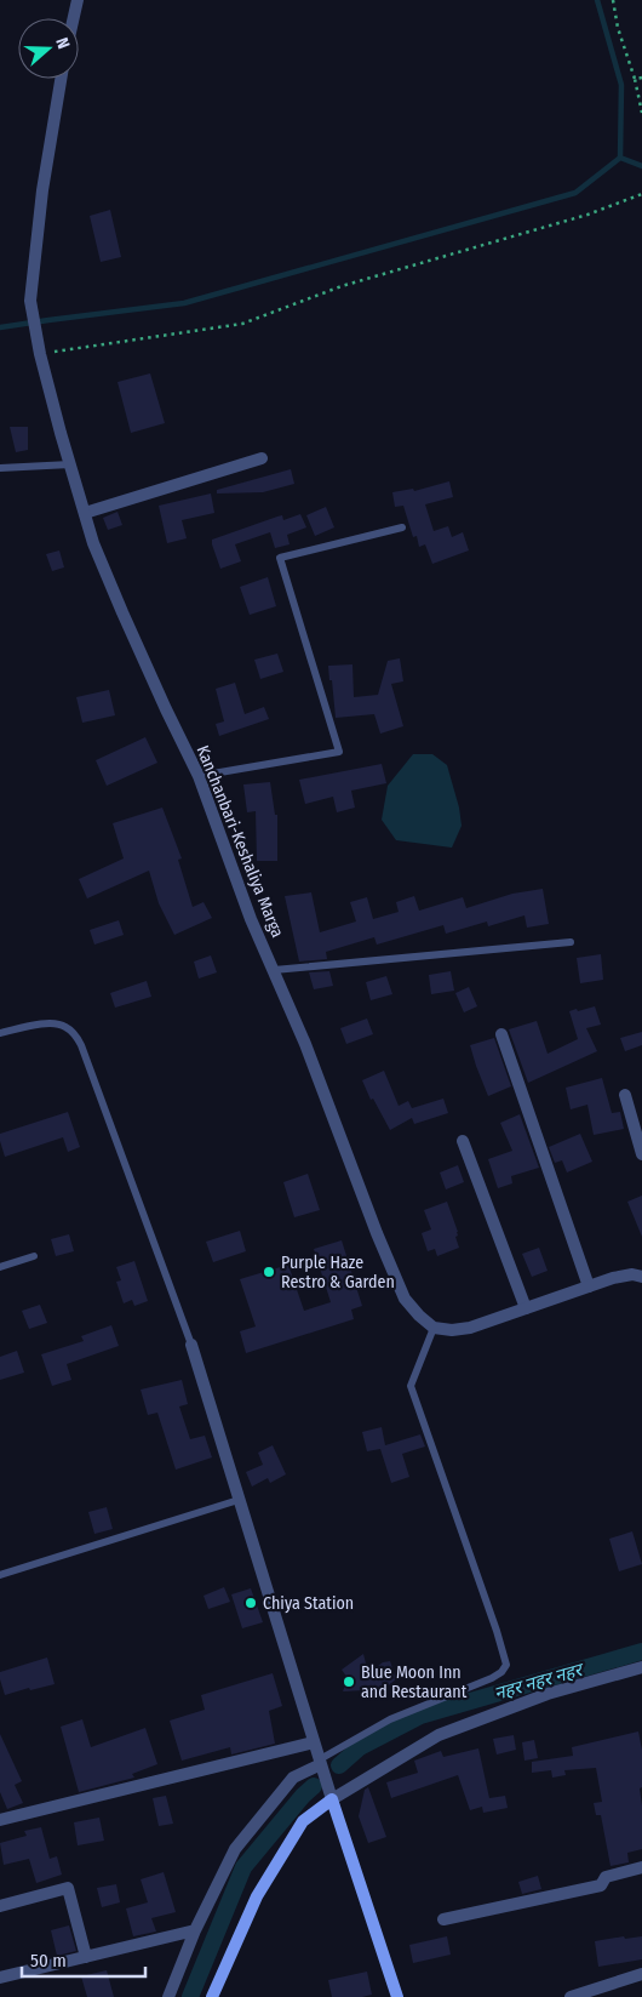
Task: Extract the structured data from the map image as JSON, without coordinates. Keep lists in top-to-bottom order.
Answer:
{
  "streets": {
    "street": ["Kanchanbari-Keshaliya Marga"]
  },
  "water": ["नहर नहर नहर"],
  "places": ["Purple Haze Restro & Garden", "Chiya Station", "Blue Moon Inn and Restaurant"],
  "scale_bar": "50 m",
  "north": "right"
}
